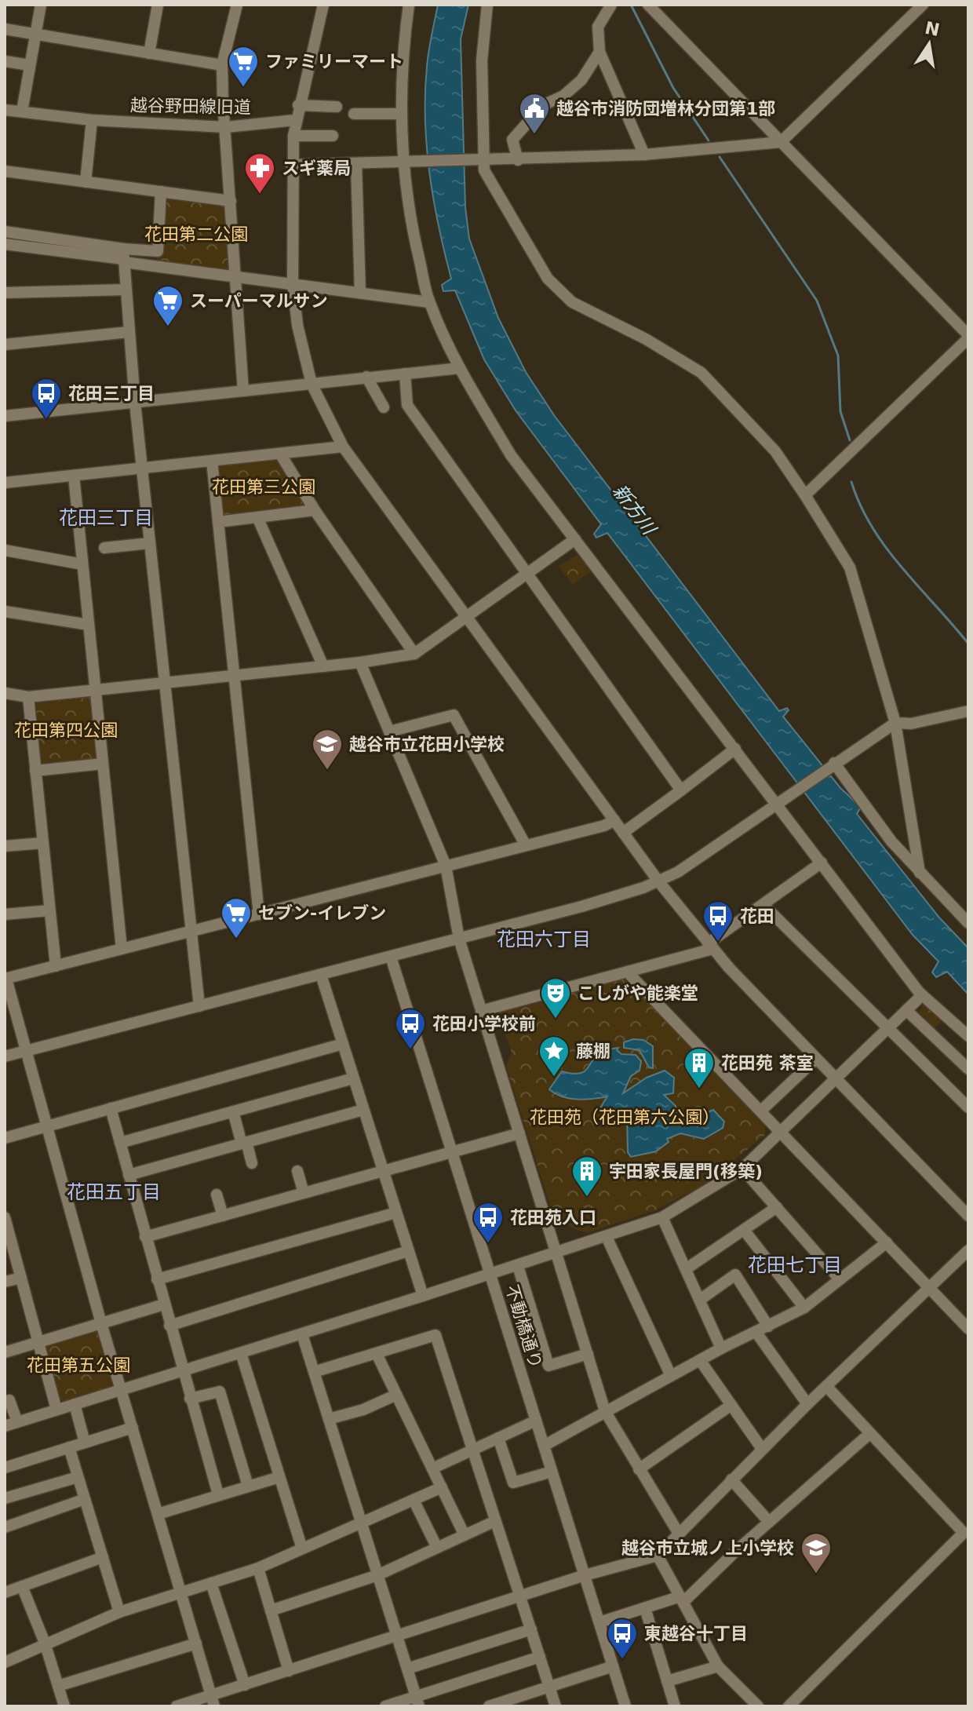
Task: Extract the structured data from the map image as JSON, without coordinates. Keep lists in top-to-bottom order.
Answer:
{
  "streets": {
    "street": ["越谷野田線旧道", "不動橋通り"]
  },
  "districts": [
    "花田三丁目",
    "花田六丁目",
    "花田五丁目",
    "花田七丁目"
  ],
  "water": ["新方川"],
  "parks": [
    "花田第二公園",
    "花田第三公園",
    "花田第四公園",
    "花田苑（花田第六公園）",
    "花田第五公園"
  ],
  "places": {
    "supermarket": ["ファミリーマート", "スーパーマルサン", "セブン-イレブン"],
    "public building": ["越谷市消防団増林分団第1部"],
    "pharmacy": ["スギ薬局"],
    "bus stop": [
      "花田三丁目",
      "花田",
      "花田小学校前",
      "花田苑入口",
      "東越谷十丁目"
    ],
    "school or university": ["越谷市立花田小学校", "越谷市立城ノ上小学校"],
    "theatre": ["こしがや能楽堂"],
    "place": ["藤棚"],
    "building": ["花田苑 茶室", "宇田家長屋門(移築)"]
  },
  "north": "top"
}
